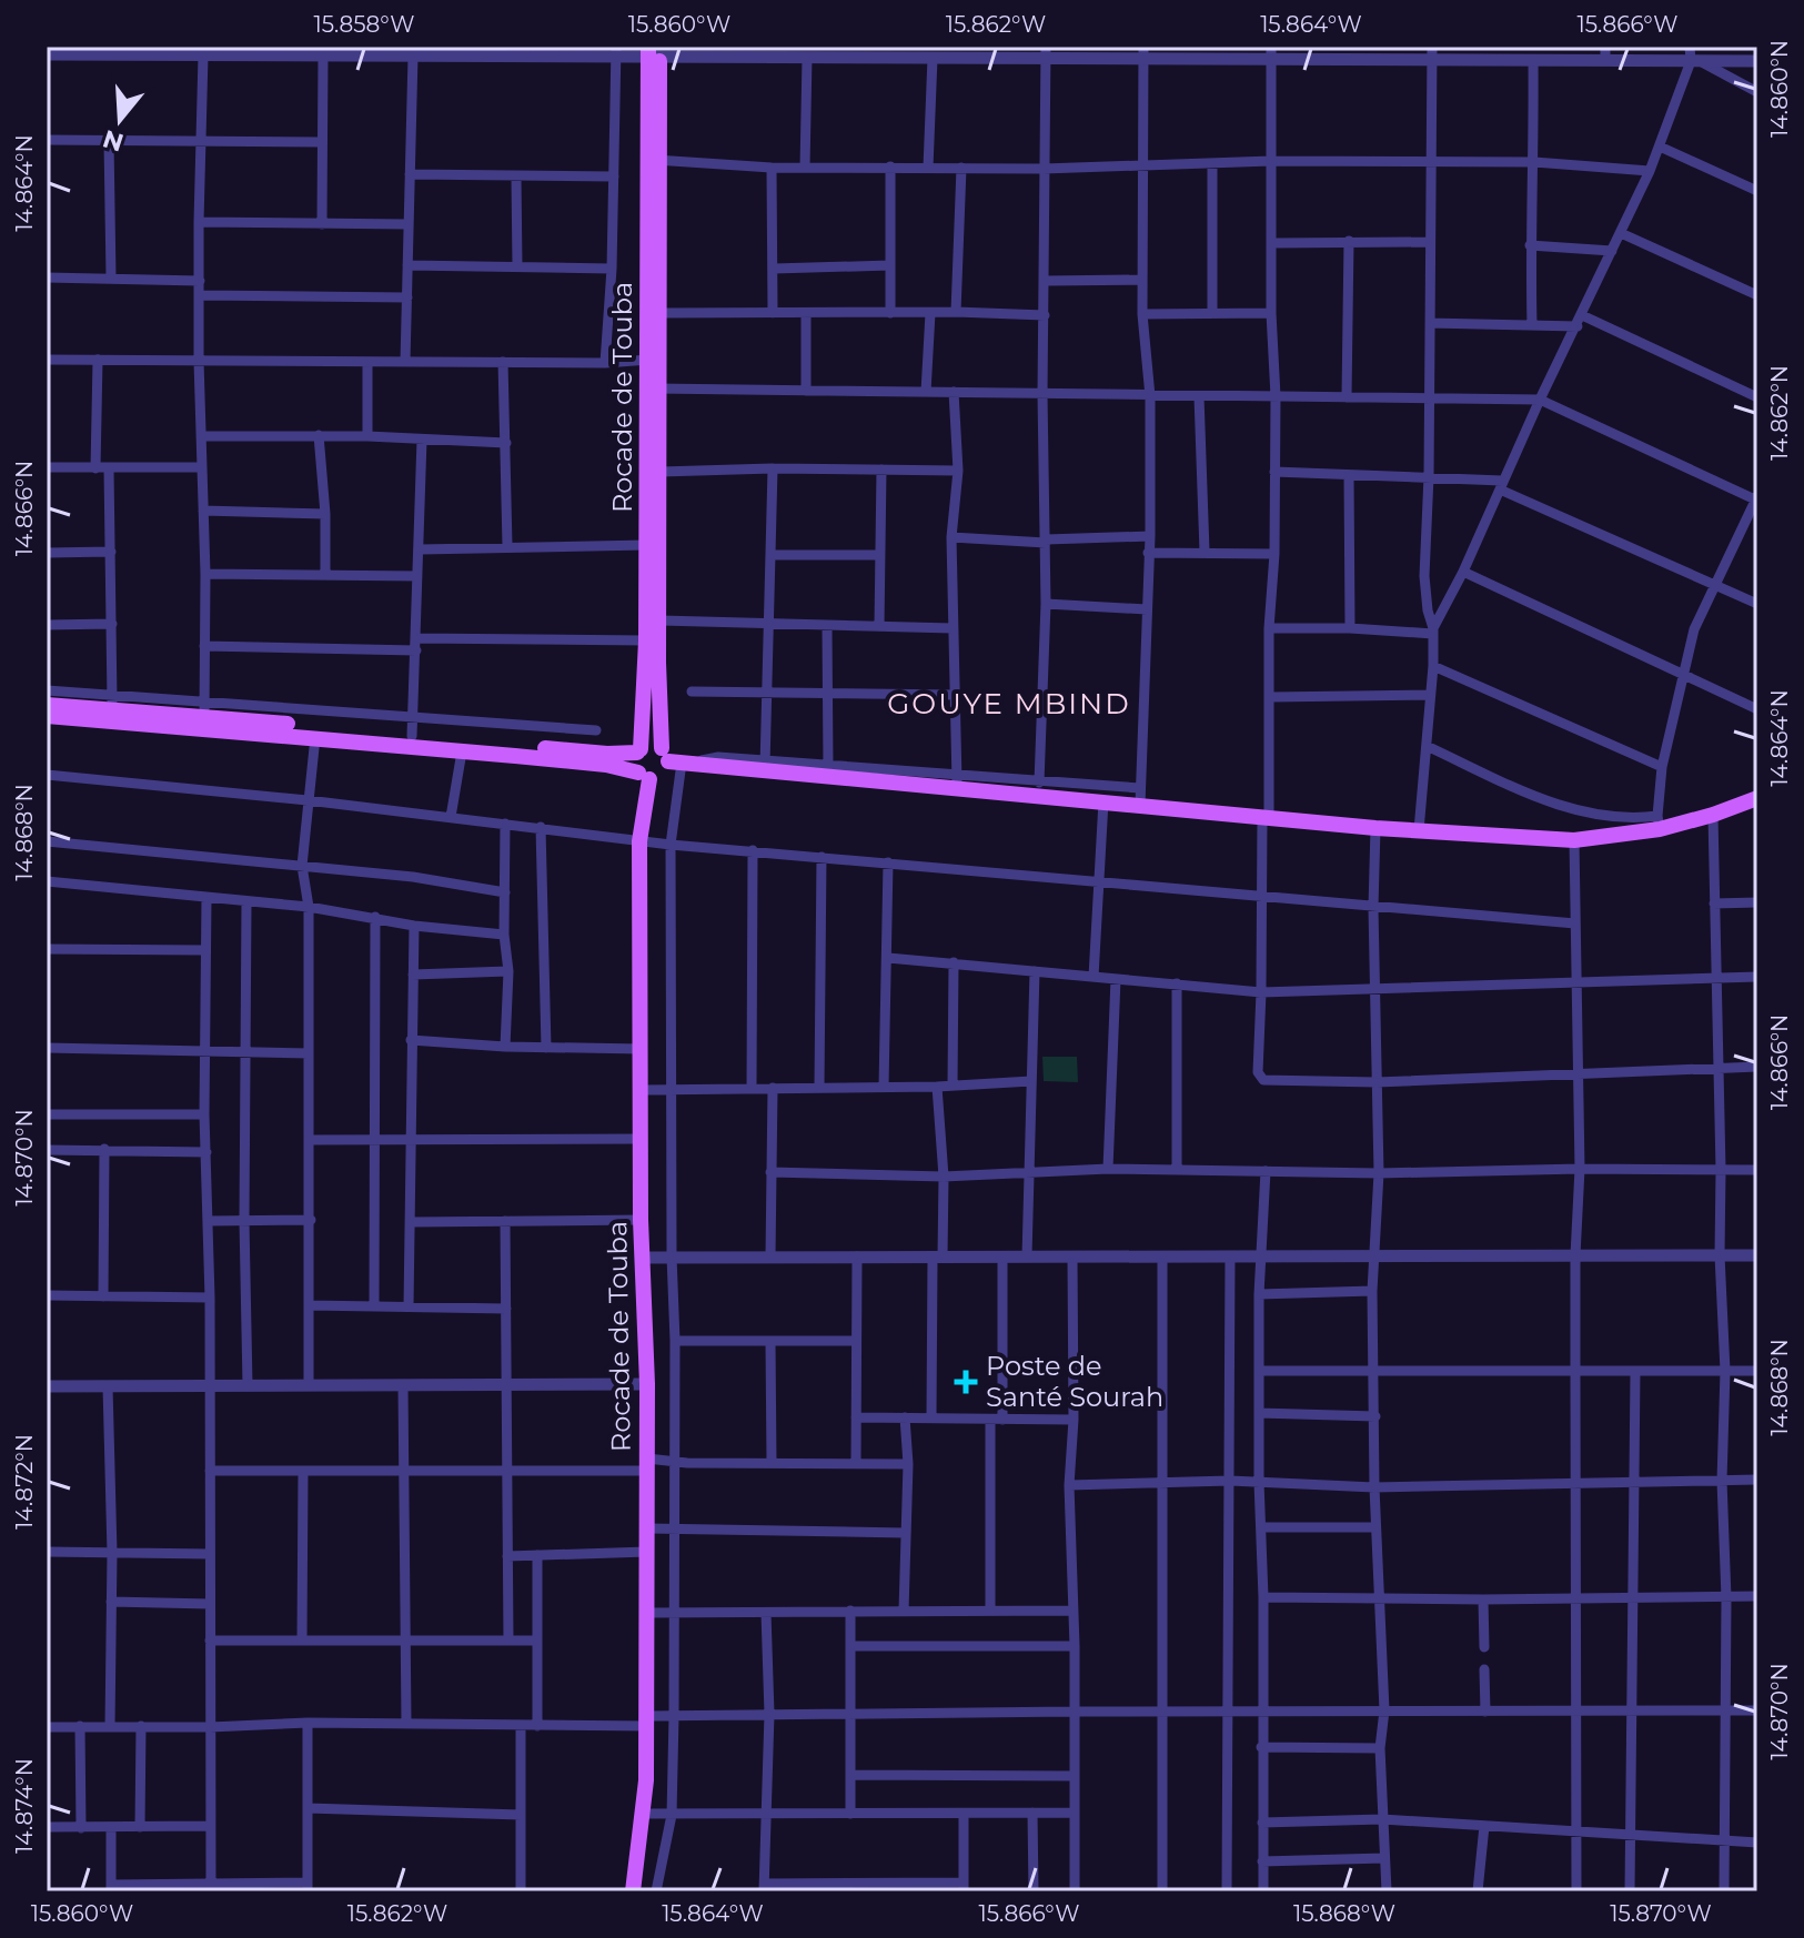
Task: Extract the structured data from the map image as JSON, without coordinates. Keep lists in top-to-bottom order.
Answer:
{
  "streets": {
    "main road": ["Rocade de Touba"]
  },
  "districts": ["GOUYE MBIND"],
  "places": {
    "health": ["Poste de Santé Sourah"]
  },
  "north": "bottom",
  "coordinates": [
    "15.858°W",
    "15.860°W",
    "15.862°W",
    "15.864°W",
    "15.866°W",
    "14.860°N",
    "14.864°N",
    "14.862°N",
    "14.866°N",
    "14.868°N",
    "14.870°N",
    "14.872°N",
    "14.874°N",
    "15.868°W",
    "15.870°W"
  ]
}
